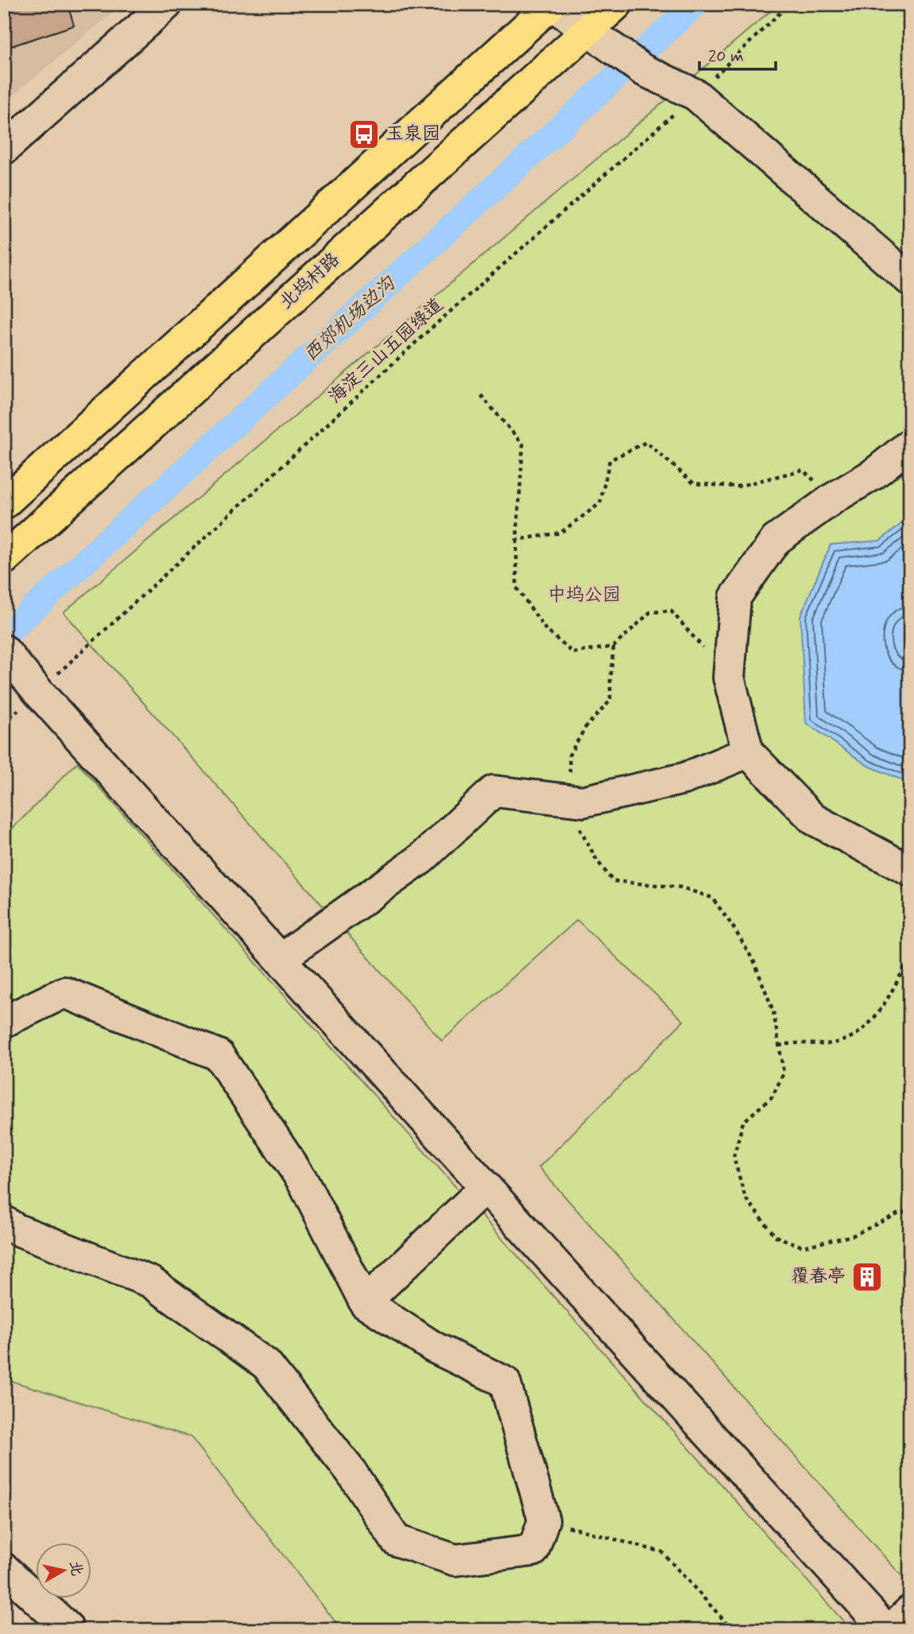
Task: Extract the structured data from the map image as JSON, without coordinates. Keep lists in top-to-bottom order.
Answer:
{
  "streets": {
    "main road": ["北坞村路"],
    "path": ["海淀三山五园绿道"]
  },
  "water": ["西郊机场边沟"],
  "parks": ["中坞公园"],
  "places": {
    "bus stop": ["玉泉园"],
    "building": ["覆春亭"]
  },
  "scale_bar": "20 m",
  "north": "right"
}
